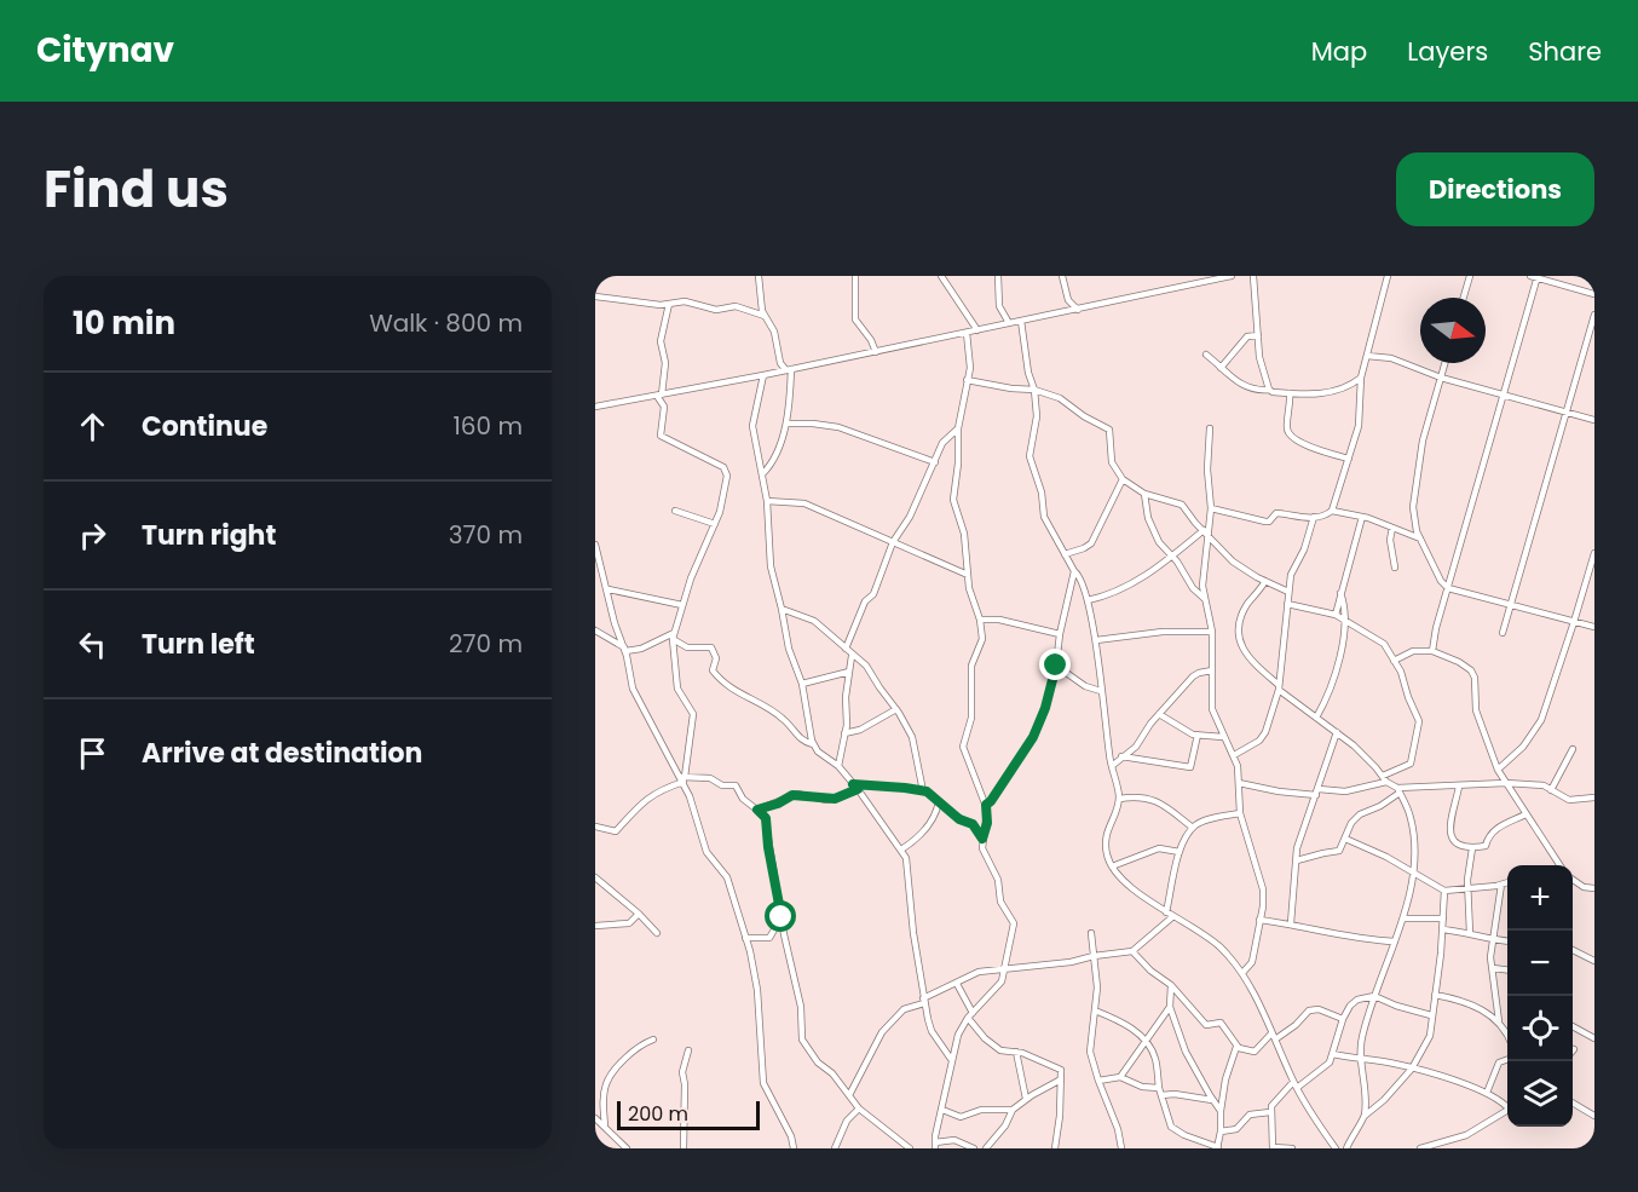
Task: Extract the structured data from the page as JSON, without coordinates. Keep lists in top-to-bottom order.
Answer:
{
  "scale_bar": "200 m",
  "north": "right",
  "page": {
    "header": "Citynav",
    "nav": ["Map", "Layers", "Share"],
    "title": "Find us",
    "buttons": "Directions",
    "heading": ["10 min", "Walk · 800 m"],
    "list": [
      ["Continue", "160 m"],
      ["Turn right", "370 m"],
      ["Turn left", "270 m"],
      "Arrive at destination"
    ],
    "map_buttons": ["+", "−"],
    "scale": "200 m"
  }
}
